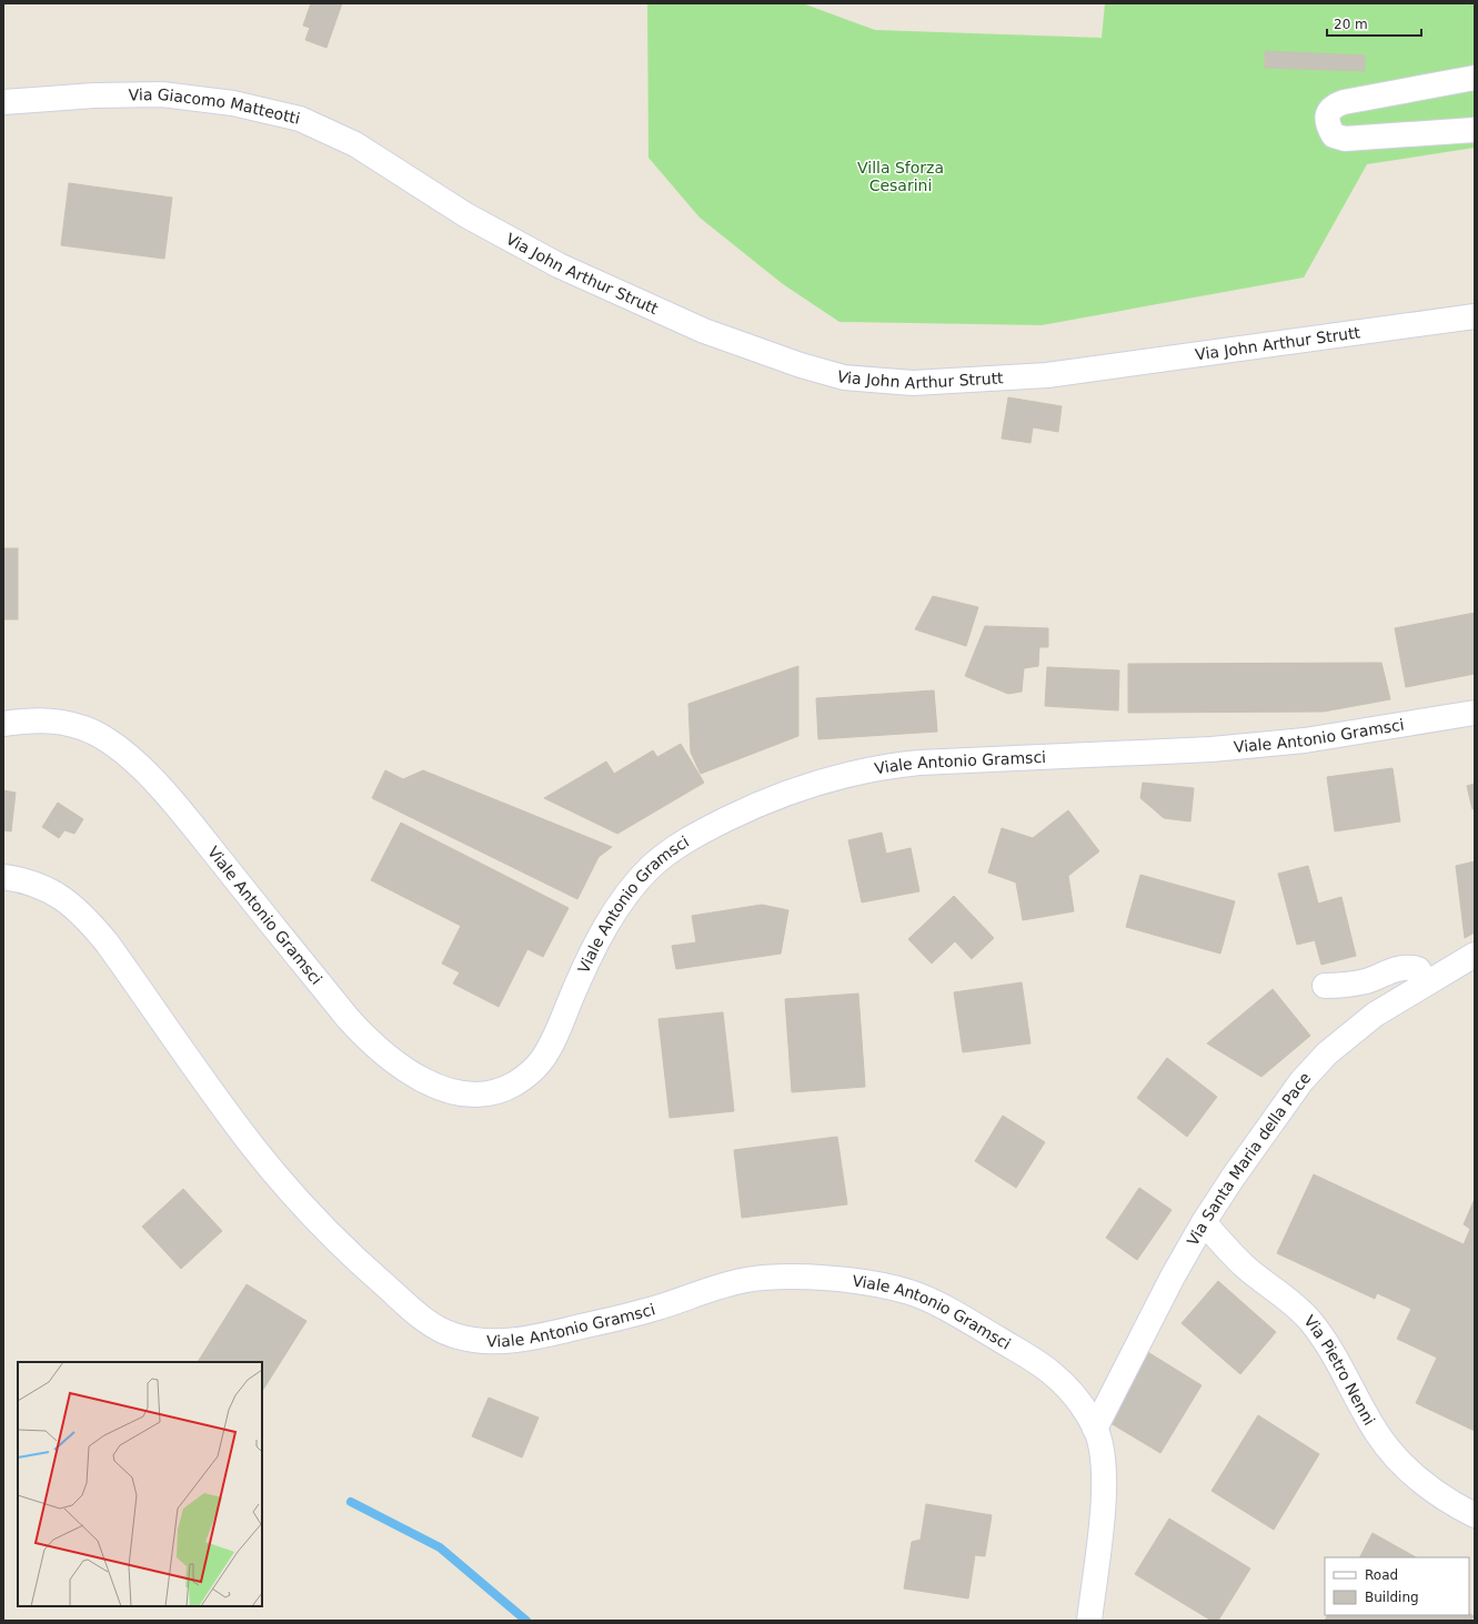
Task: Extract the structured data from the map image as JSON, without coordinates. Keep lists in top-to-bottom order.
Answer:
{
  "streets": {
    "street": [
      "Via Giacomo Matteotti",
      "Via John Arthur Strutt",
      "Viale Antonio Gramsci",
      "Via Santa Maria della Pace",
      "Via Pietro Nenni"
    ]
  },
  "crossings": [
    ["Via Giacomo Matteotti", "Via John Arthur Strutt"],
    ["Viale Antonio Gramsci", "Via Santa Maria della Pace"],
    ["Via Santa Maria della Pace", "Via Pietro Nenni"]
  ],
  "parks": ["Villa Sforza Cesarini"],
  "legend": ["Road", "Building"],
  "scale_bar": "20 m"
}
